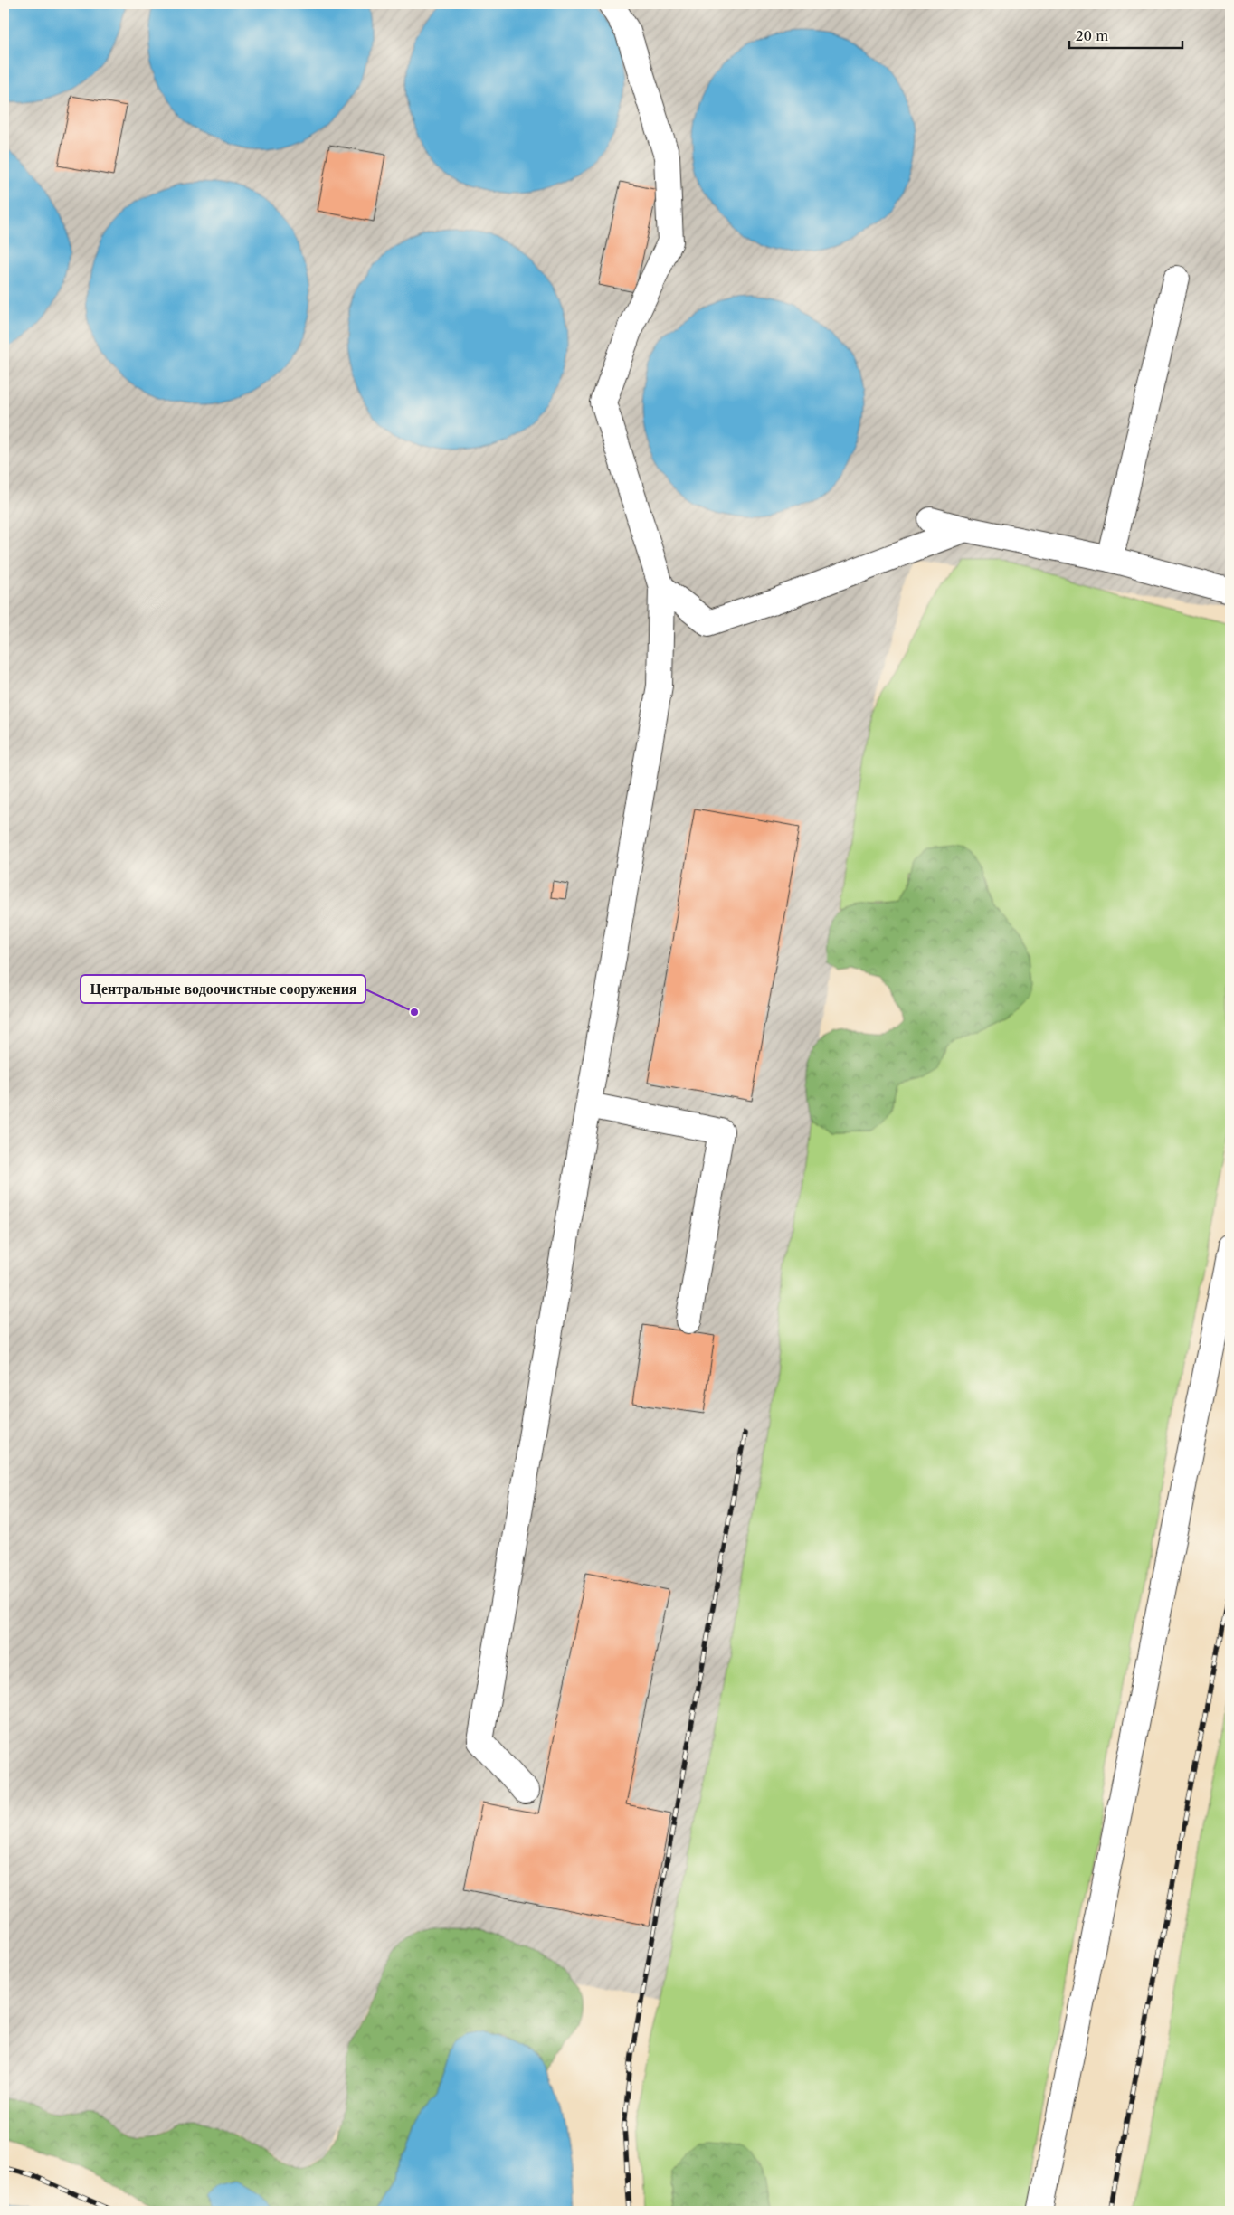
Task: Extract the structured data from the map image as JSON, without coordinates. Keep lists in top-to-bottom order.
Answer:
{
  "places": ["Центральные водоочистные сооружения"],
  "scale_bar": "20 m"
}
